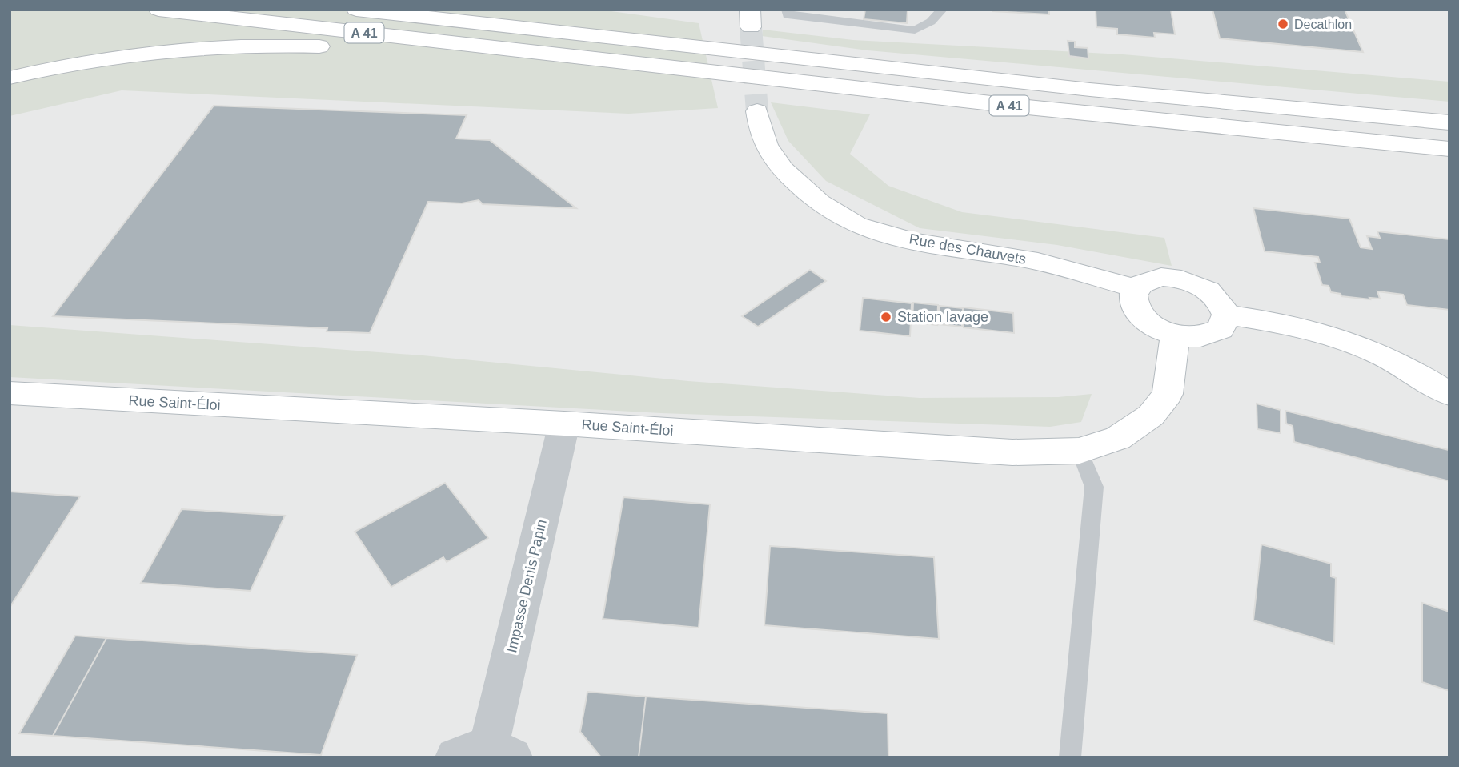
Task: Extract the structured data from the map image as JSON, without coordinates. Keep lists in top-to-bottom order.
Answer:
{
  "streets": {
    "main road": ["A 41", "Rue des Chauvets", "Rue Saint-Éloi"],
    "street": ["Impasse Denis Papin"]
  },
  "crossings": [
    ["Rue des Chauvets", "Rue Saint-Éloi"],
    ["Rue Saint-Éloi", "Impasse Denis Papin"]
  ],
  "places": ["Decathlon", "Station lavage"]
}
